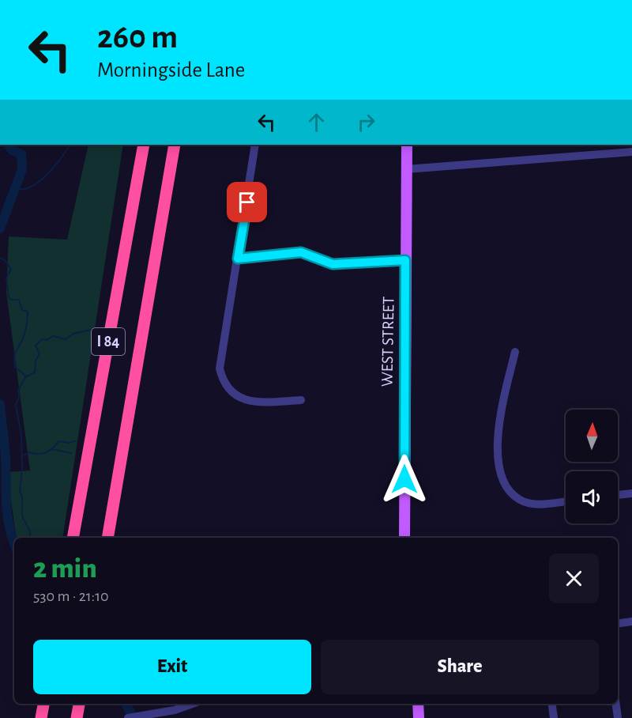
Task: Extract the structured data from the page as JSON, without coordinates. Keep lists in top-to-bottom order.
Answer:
{
  "streets": {
    "highway": ["I 84"],
    "main road": ["WEST STREET"]
  },
  "north": "top",
  "page": {
    "turn": ["260 m", "Morningside Lane"],
    "heading": ["2 min", "530 m · 21:10"],
    "buttons": ["Exit", "Share"]
  }
}
